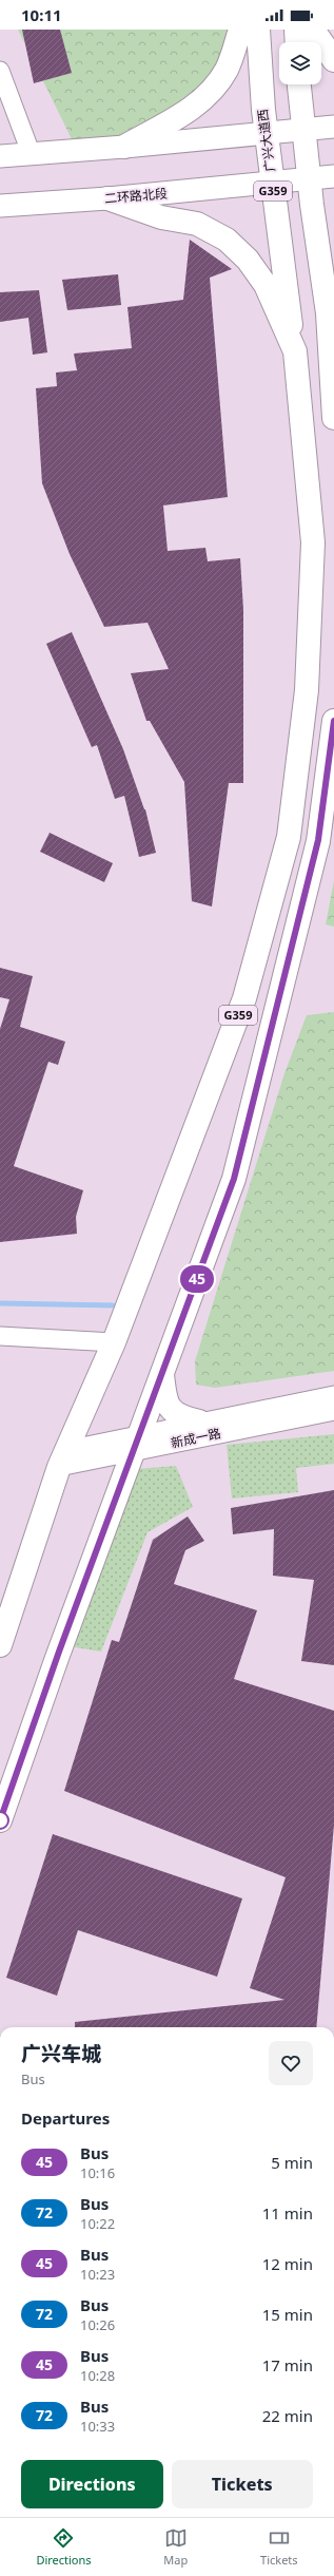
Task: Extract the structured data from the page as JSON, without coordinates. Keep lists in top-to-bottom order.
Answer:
{
  "streets": {
    "highway": ["广兴大道西", "G359"],
    "main road": ["二环路北段"],
    "street": ["新成一路"]
  },
  "crossings": [
    ["广兴大道西", "G359"],
    ["广兴大道西", "二环路北段"],
    ["G359", "二环路北段"],
    ["G359", "新成一路"]
  ],
  "lines": ["bus line 45"],
  "page": {
    "status": "10:11",
    "on_map": "45",
    "heading": [
      ["广兴车城", "Bus"],
      "Departures"
    ],
    "list": [
      {
        "mark": "45",
        "name": "Bus",
        "note": "10:16",
        "value": "5 min"
      },
      {
        "mark": "72",
        "name": "Bus",
        "note": "10:22",
        "value": "11 min"
      },
      {
        "mark": "45",
        "name": "Bus",
        "note": "10:23",
        "value": "12 min"
      },
      {
        "mark": "72",
        "name": "Bus",
        "note": "10:26",
        "value": "15 min"
      },
      {
        "mark": "45",
        "name": "Bus",
        "note": "10:28",
        "value": "17 min"
      },
      {
        "mark": "72",
        "name": "Bus",
        "note": "10:33",
        "value": "22 min"
      }
    ],
    "buttons": ["Directions", "Tickets"],
    "tabs": ["Directions", "Map", "Tickets"]
  }
}
